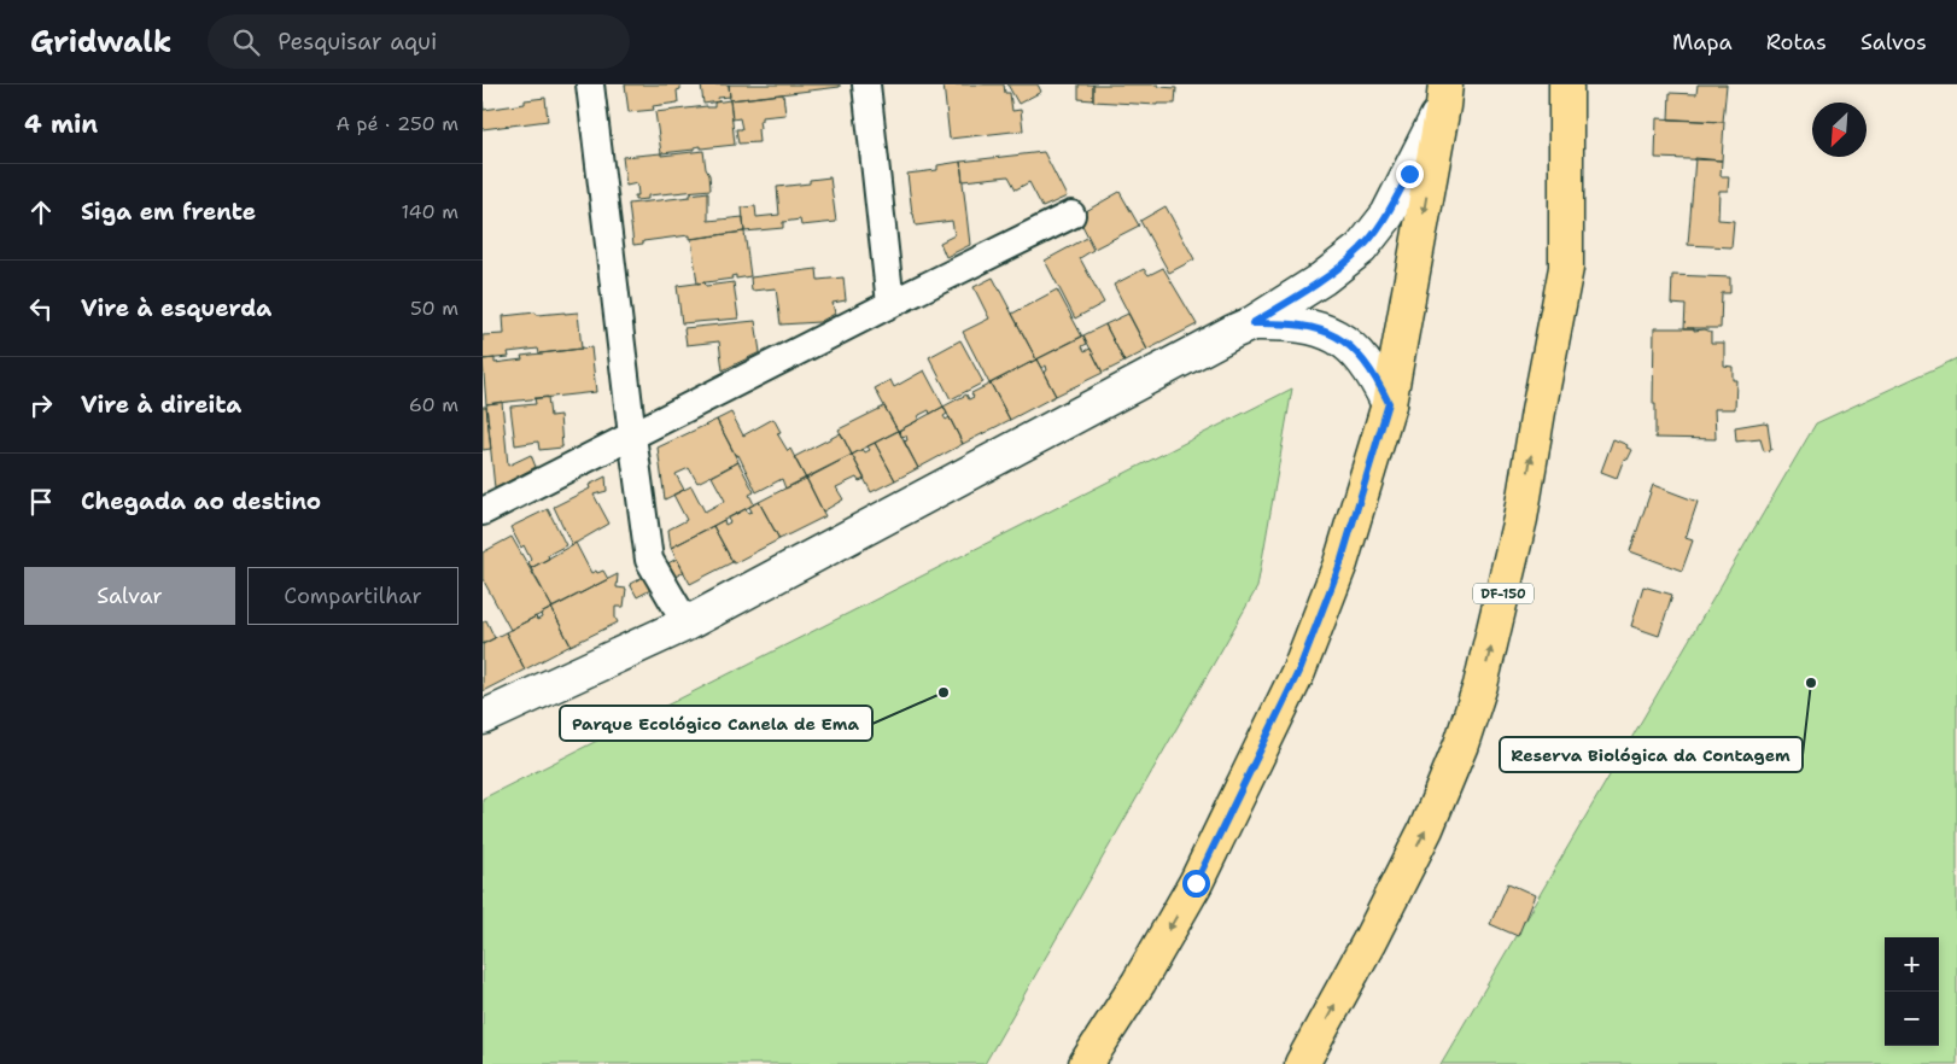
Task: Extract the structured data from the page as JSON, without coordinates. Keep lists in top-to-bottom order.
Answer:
{
  "streets": {
    "main road": ["DF-150"]
  },
  "places": ["Reserva Biológica da Contagem", "Parque Ecológico Canela de Ema"],
  "north": "bottom left",
  "page": {
    "header": "Gridwalk",
    "search": "Pesquisar aqui",
    "nav": ["Mapa", "Rotas", "Salvos"],
    "heading": ["4 min", "A pé · 250 m"],
    "list": [
      ["Siga em frente", "140 m"],
      ["Vire à esquerda", "50 m"],
      ["Vire à direita", "60 m"],
      "Chegada ao destino"
    ],
    "buttons": ["Salvar", "Compartilhar"],
    "map_buttons": ["+", "−"]
  }
}
